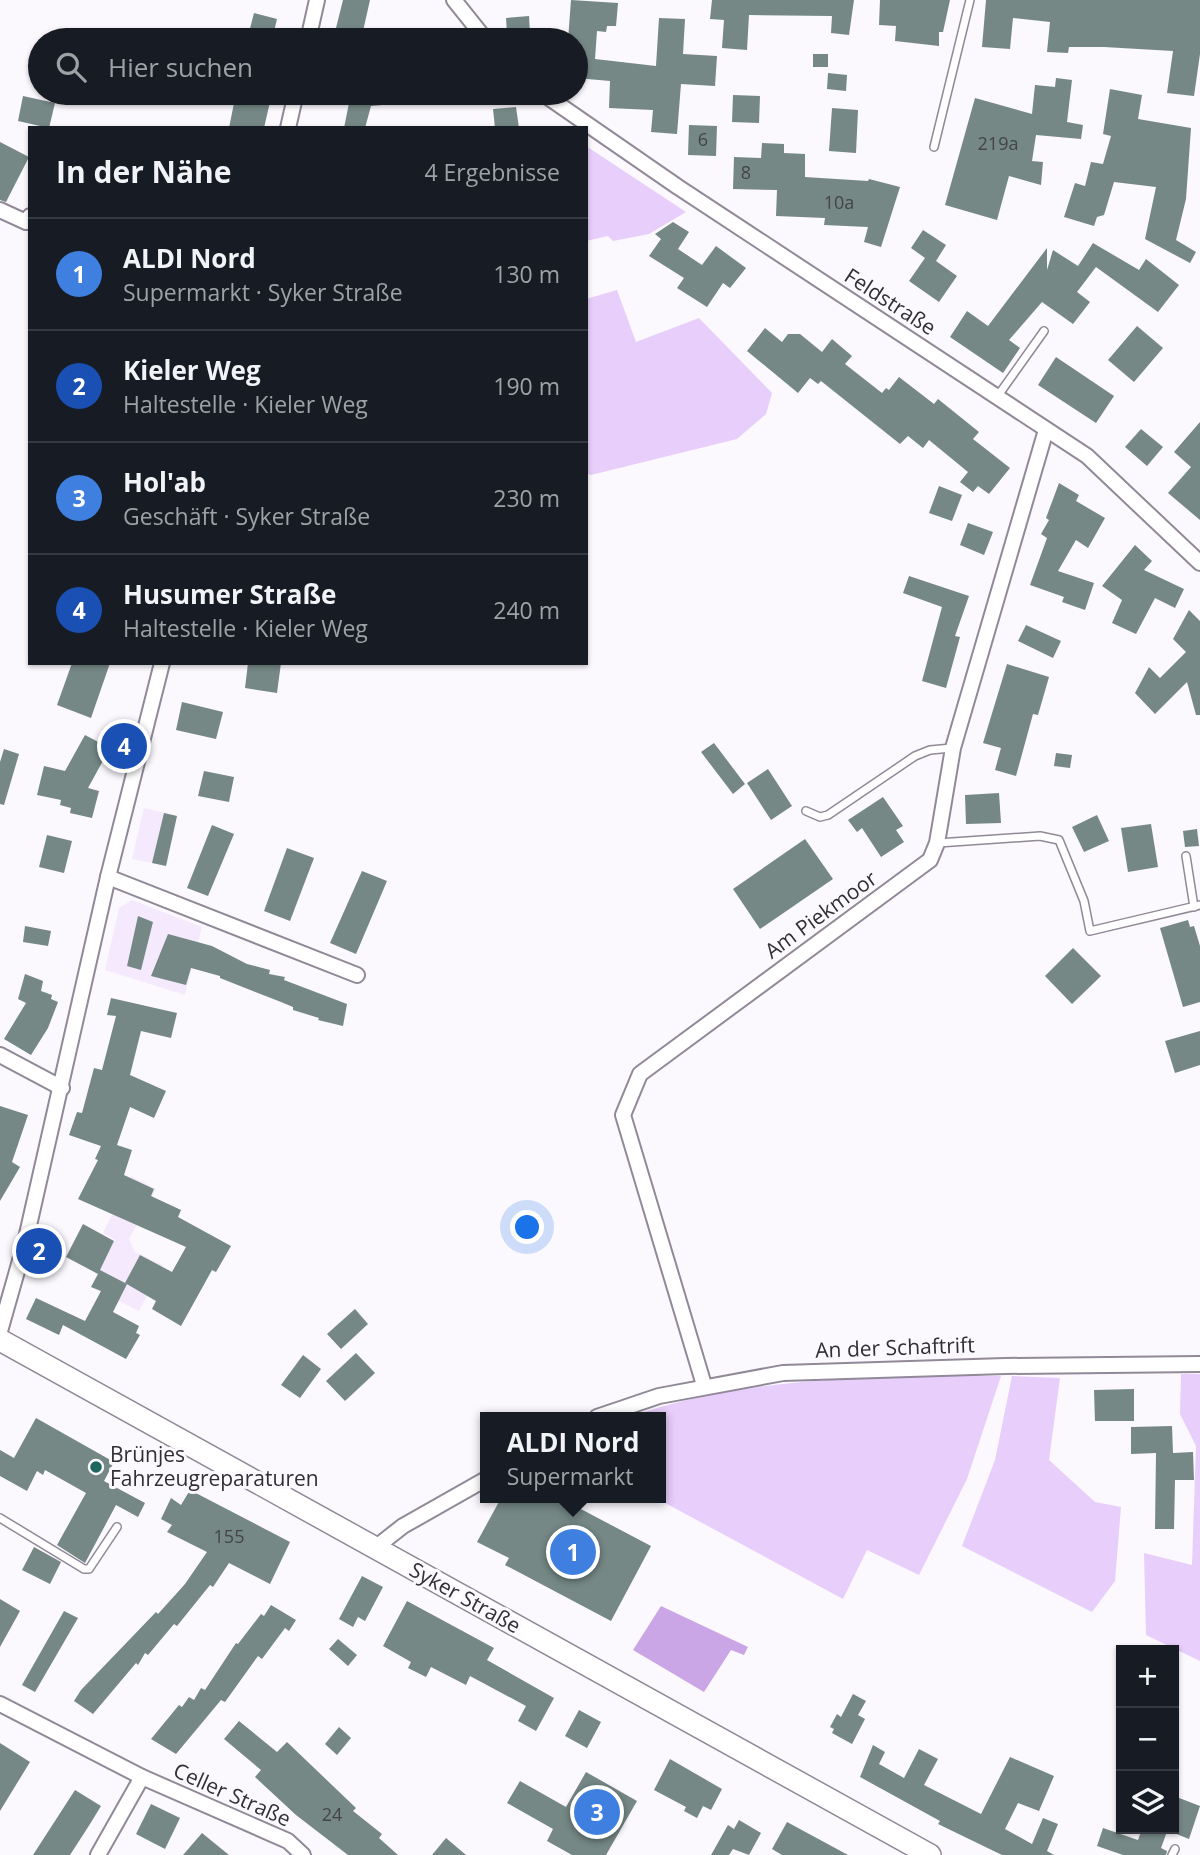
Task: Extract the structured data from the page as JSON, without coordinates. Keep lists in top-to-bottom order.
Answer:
{
  "streets": {
    "main road": ["Syker Straße"],
    "street": [
      "Feldstraße",
      "Am Piekmoor",
      "An der Schaftrift",
      "Celler Straße"
    ]
  },
  "crossings": [
    ["Feldstraße", "Am Piekmoor"],
    ["Am Piekmoor", "An der Schaftrift"]
  ],
  "places": ["Brünjes Fahrzeugreparaturen"],
  "house_numbers": [
    "6",
    "219a",
    "8",
    "10a",
    "155",
    "24"
  ],
  "page": {
    "search": "Hier suchen",
    "heading": ["In der Nähe", "4 Ergebnisse"],
    "list": [
      {
        "mark": "1",
        "name": "ALDI Nord",
        "note": "Supermarkt · Syker Straße",
        "value": "130 m"
      },
      {
        "mark": "2",
        "name": "Kieler Weg",
        "note": "Haltestelle · Kieler Weg",
        "value": "190 m"
      },
      {
        "mark": "3",
        "name": "Hol'ab",
        "note": "Geschäft · Syker Straße",
        "value": "230 m"
      },
      {
        "mark": "4",
        "name": "Husumer Straße",
        "note": "Haltestelle · Kieler Weg",
        "value": "240 m"
      }
    ],
    "pins": [
      "4",
      "2",
      "1",
      "3"
    ],
    "popup": ["ALDI Nord", "Supermarkt"],
    "map_buttons": ["+", "−"]
  }
}
